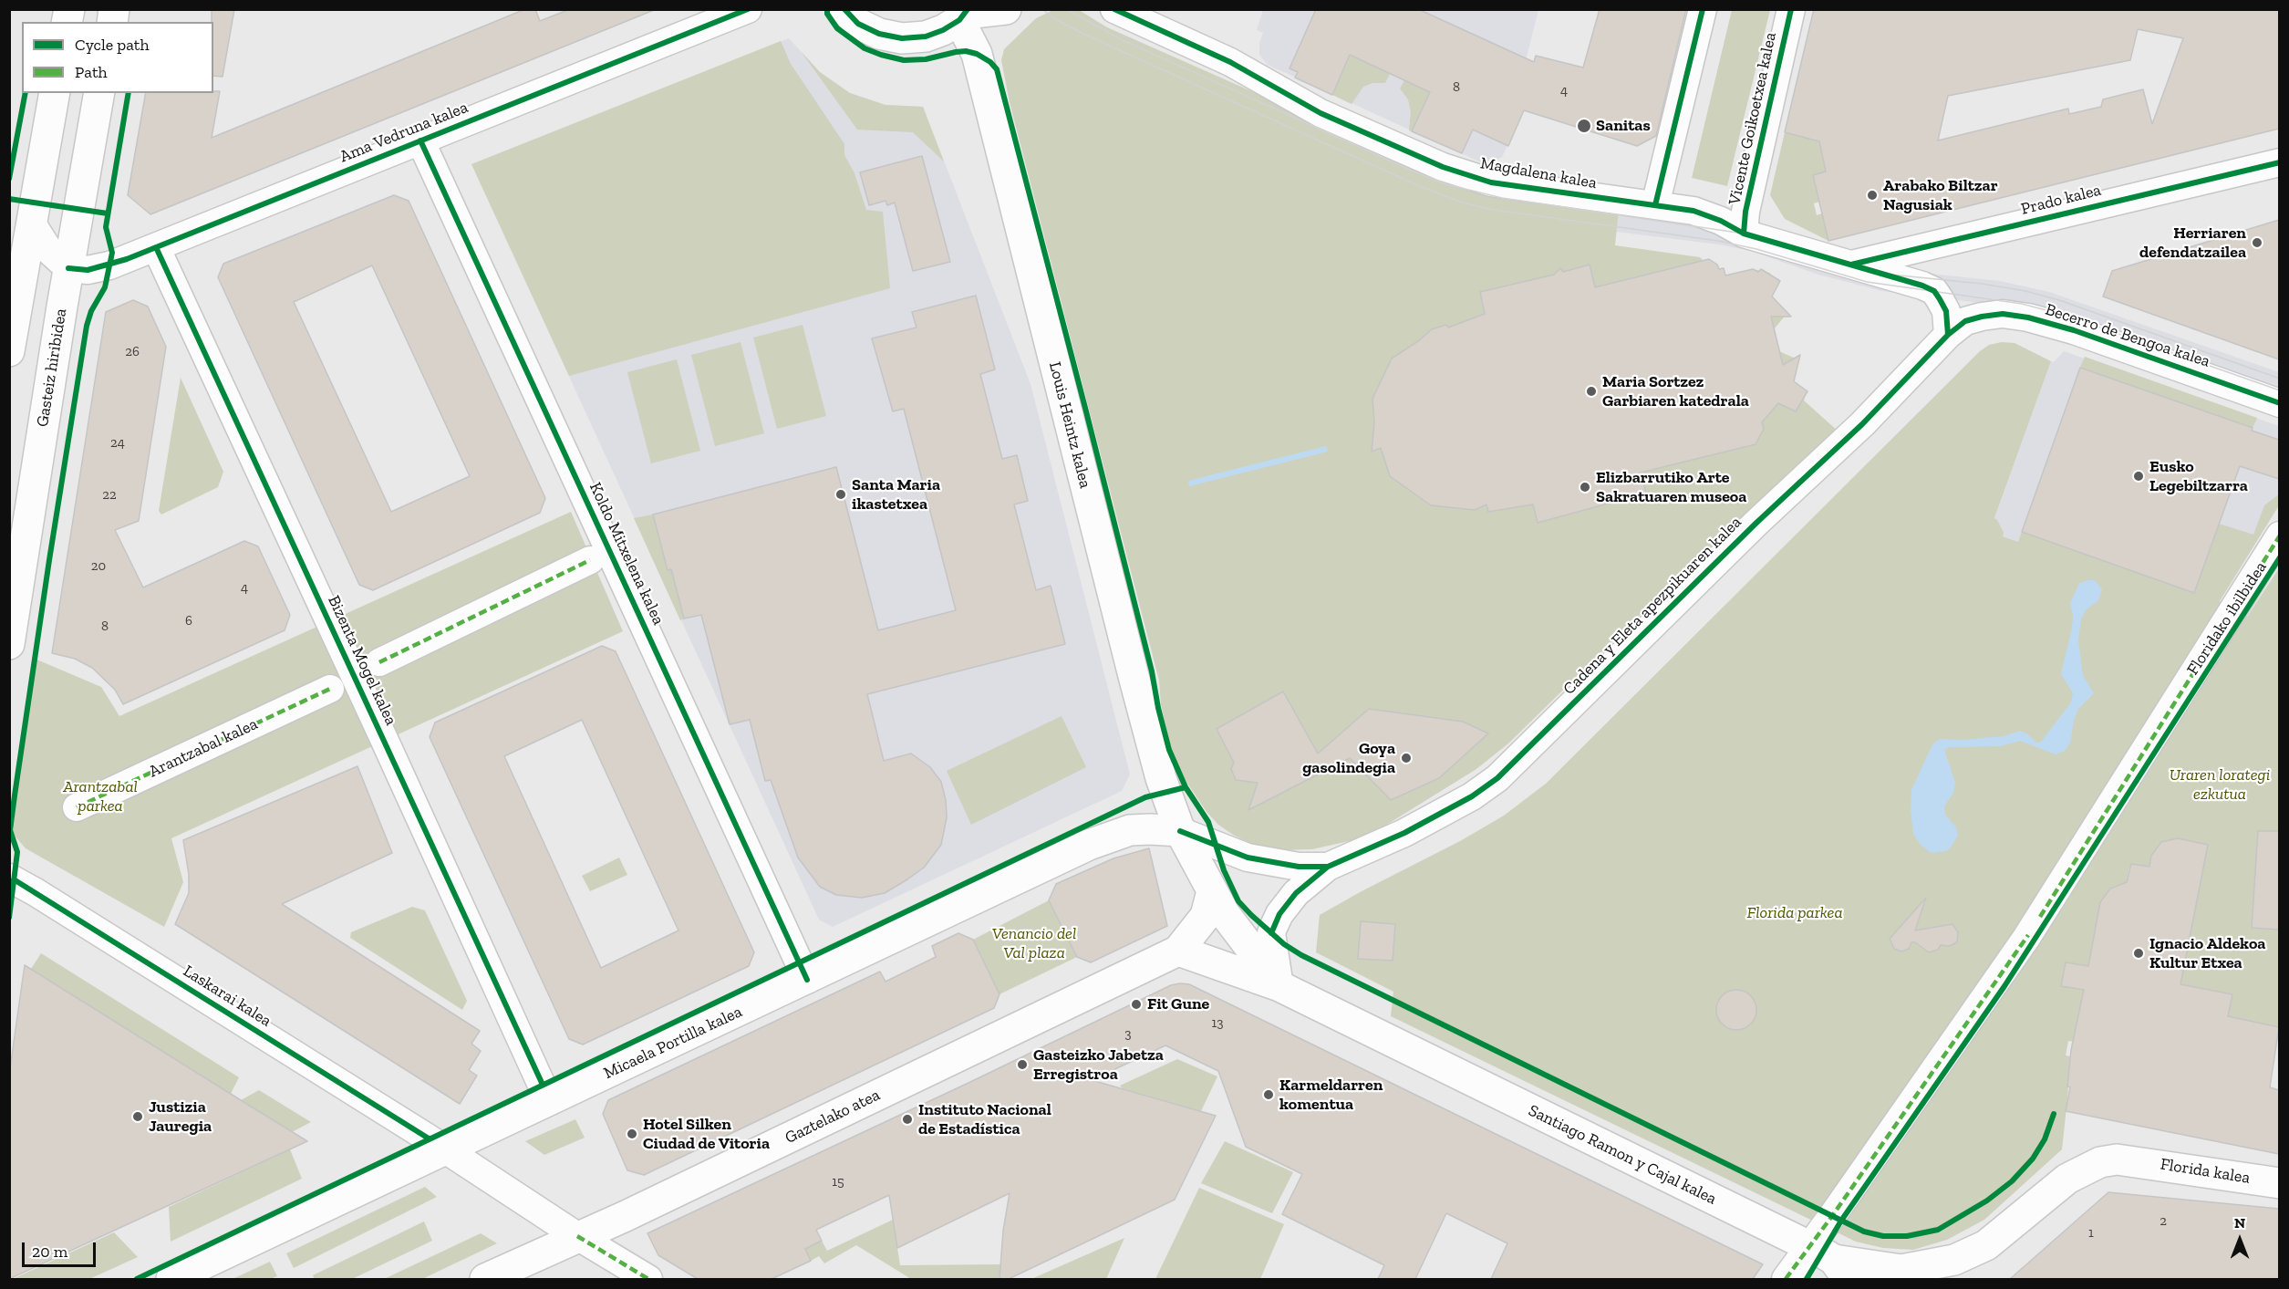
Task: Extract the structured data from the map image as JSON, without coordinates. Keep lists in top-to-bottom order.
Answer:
{
  "streets": {
    "main road": [
      "Gasteiz hiribidea",
      "Louis Heintz kalea",
      "Micaela Portilla kalea",
      "Gaztelako atea",
      "Santiago Ramon y Cajal kalea",
      "Florida kalea"
    ],
    "street": [
      "Vicente Goikoetxea kalea",
      "Ama Vedruna kalea",
      "Magdalena kalea",
      "Prado kalea",
      "Becerro de Bengoa kalea",
      "Koldo Mitxelena kalea",
      "Cadena y Eleta apezpikuaren kalea",
      "Floridako ibilbidea",
      "Bizenta Mogel kalea",
      "Arantzabal kalea",
      "Laskarai kalea"
    ]
  },
  "crossings": [
    ["Vicente Goikoetxea kalea", "Magdalena kalea"],
    ["Ama Vedruna kalea", "Gasteiz hiribidea"],
    ["Ama Vedruna kalea", "Koldo Mitxelena kalea"],
    ["Ama Vedruna kalea", "Bizenta Mogel kalea"],
    ["Magdalena kalea", "Prado kalea"],
    ["Magdalena kalea", "Becerro de Bengoa kalea"],
    ["Magdalena kalea", "Cadena y Eleta apezpikuaren kalea"],
    ["Becerro de Bengoa kalea", "Cadena y Eleta apezpikuaren kalea"],
    ["Louis Heintz kalea", "Cadena y Eleta apezpikuaren kalea"],
    ["Louis Heintz kalea", "Micaela Portilla kalea"],
    ["Louis Heintz kalea", "Santiago Ramon y Cajal kalea"],
    ["Koldo Mitxelena kalea", "Micaela Portilla kalea"],
    ["Cadena y Eleta apezpikuaren kalea", "Micaela Portilla kalea"],
    ["Cadena y Eleta apezpikuaren kalea", "Santiago Ramon y Cajal kalea"],
    ["Floridako ibilbidea", "Santiago Ramon y Cajal kalea"],
    ["Bizenta Mogel kalea", "Micaela Portilla kalea"],
    ["Laskarai kalea", "Micaela Portilla kalea"],
    ["Laskarai kalea", "Gaztelako atea"],
    ["Micaela Portilla kalea", "Santiago Ramon y Cajal kalea"],
    ["Gaztelako atea", "Santiago Ramon y Cajal kalea"],
    ["Santiago Ramon y Cajal kalea", "Florida kalea"]
  ],
  "parks": [
    "Uraren lorategi ezkutua",
    "Arantzabal parkea",
    "Florida parkea",
    "Venancio del Val plaza"
  ],
  "places": [
    "Sanitas",
    "Arabako Biltzar Nagusiak",
    "Herriaren defendatzailea",
    "Maria Sortzez Garbiaren katedrala",
    "Eusko Legebiltzarra",
    "Elizbarrutiko Arte Sakratuaren museoa",
    "Santa Maria ikastetxea",
    "Goya gasolindegia",
    "Ignacio Aldekoa Kultur Etxea",
    "Fit Gune",
    "Gasteizko Jabetza Erregistroa",
    "Karmeldarren komentua",
    "Justizia Jauregia",
    "Instituto Nacional de Estadística",
    "Hotel Silken Ciudad de Vitoria"
  ],
  "house_numbers": [
    "8",
    "4",
    "26",
    "24",
    "22",
    "20",
    "4",
    "6",
    "8",
    "13",
    "3",
    "15",
    "2",
    "1"
  ],
  "legend": ["Cycle path", "Path"],
  "scale_bar": "20 m",
  "north": "top"
}
